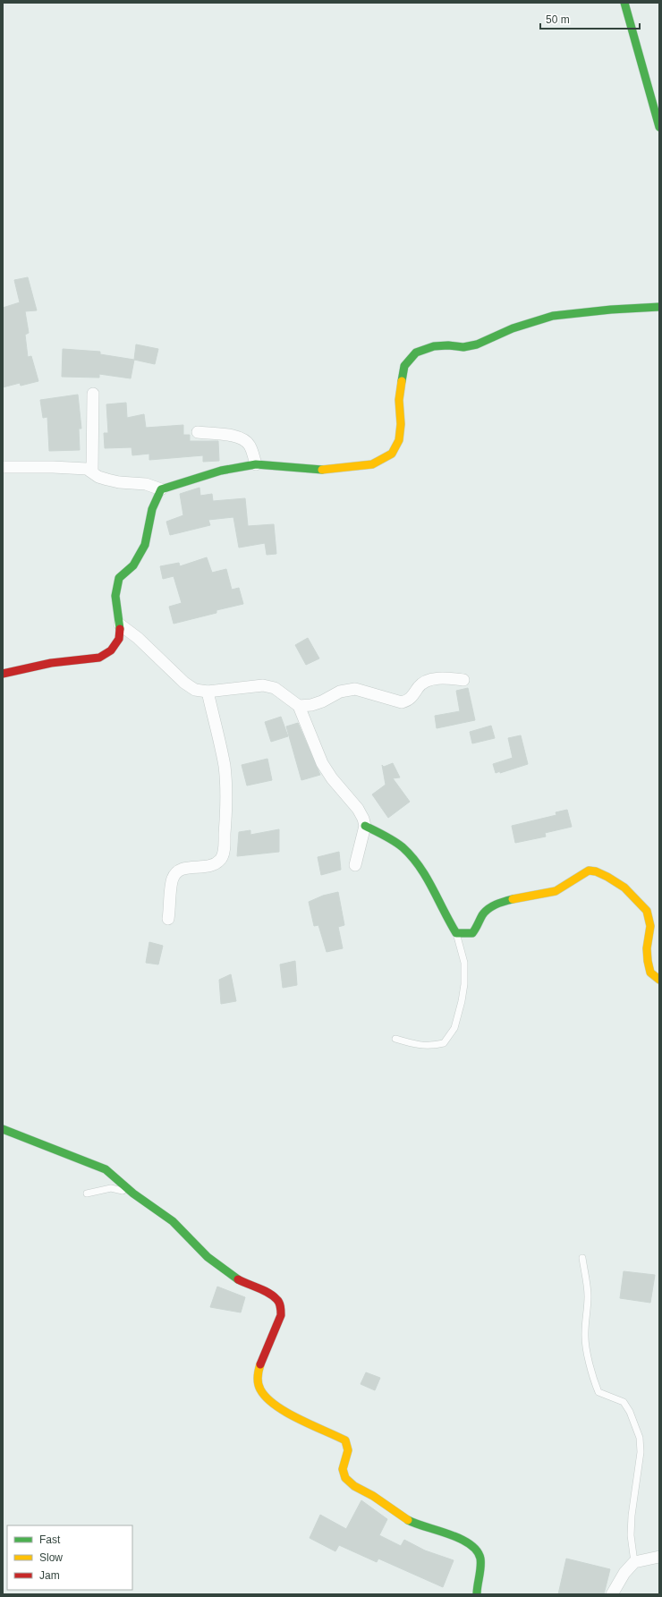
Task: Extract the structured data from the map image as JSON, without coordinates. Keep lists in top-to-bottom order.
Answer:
{
  "legend": ["Fast", "Slow", "Jam"],
  "scale_bar": "50 m"
}
